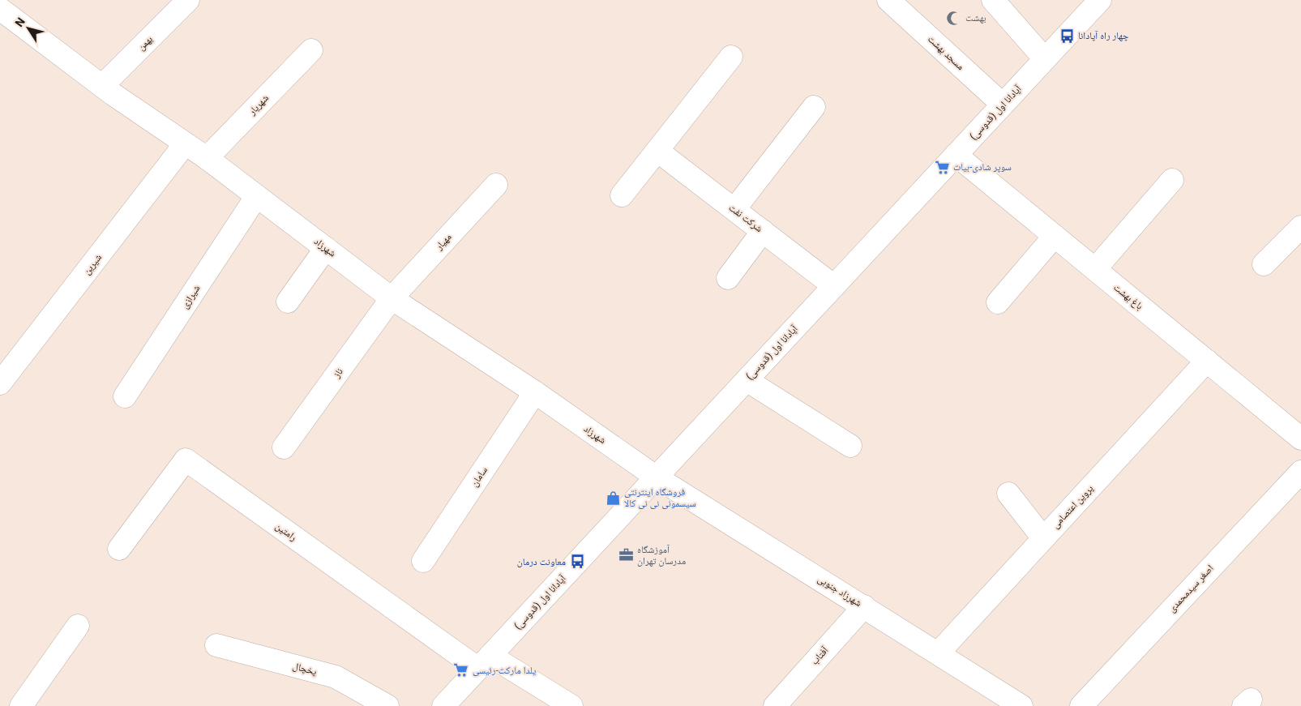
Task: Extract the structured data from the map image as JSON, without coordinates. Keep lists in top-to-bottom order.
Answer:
{
  "streets": {
    "street": [
      "بهمن",
      "مسجد بهشت",
      "شهریار",
      "آپادانا اول (قدوسی)",
      "شرکت نفت",
      "مهیار",
      "شهرزاد",
      "شیرین",
      "شیرازی",
      "باغ بهشت",
      "ناز",
      "سامان",
      "پروین اعتصامی",
      "رامتین",
      "اصغر سیدمحمدی",
      "شهرزاد جنوبی",
      "آفتاب",
      "یخچال"
    ]
  },
  "crossings": [
    ["بهمن", "شهرزاد"],
    ["مسجد بهشت", "آپادانا اول (قدوسی)"],
    ["شهریار", "شهرزاد"],
    ["آپادانا اول (قدوسی)", "شرکت نفت"],
    ["آپادانا اول (قدوسی)", "شهرزاد"],
    ["آپادانا اول (قدوسی)", "باغ بهشت"],
    ["آپادانا اول (قدوسی)", "رامتین"],
    ["آپادانا اول (قدوسی)", "شهرزاد جنوبی"],
    ["مهیار", "شهرزاد"],
    ["مهیار", "ناز"],
    ["شهرزاد", "شیرین"],
    ["شهرزاد", "شیرازی"],
    ["شهرزاد", "ناز"],
    ["شهرزاد", "سامان"],
    ["شهرزاد", "شهرزاد جنوبی"],
    ["باغ بهشت", "پروین اعتصامی"],
    ["پروین اعتصامی", "شهرزاد جنوبی"],
    ["شهرزاد جنوبی", "آفتاب"]
  ],
  "places": {
    "mosque": ["بهشت"],
    "bus stop": ["چهار راه آپادانا", "معاونت درمان"],
    "supermarket": ["سوپر شادی-بیات", "یلدا مارکت-رئیسی"],
    "shop": ["فروشگاه اینترنتی سیسمونی نی نی کالا"],
    "office": ["آموزشگاه مدرسان تهران"]
  },
  "north": "top left"
}
